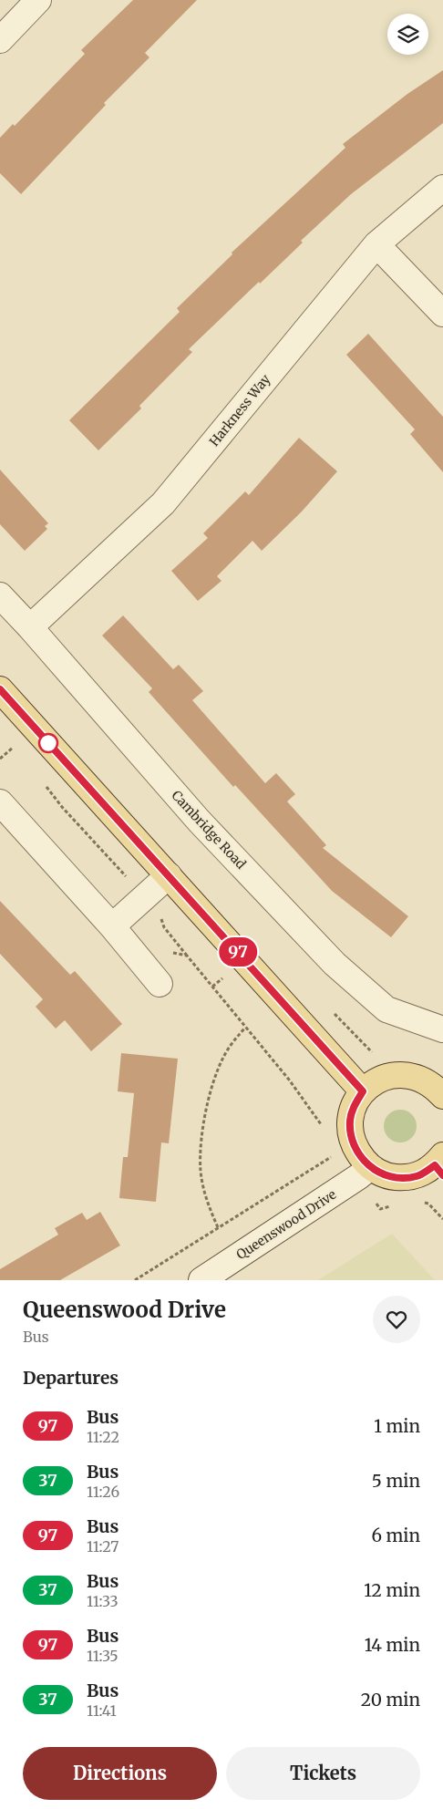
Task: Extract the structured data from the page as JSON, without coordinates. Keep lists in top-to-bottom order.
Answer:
{
  "streets": {
    "street": ["Harkness Way", "Cambridge Road", "Queenswood Drive"]
  },
  "crossings": [
    ["Harkness Way", "Cambridge Road"]
  ],
  "lines": ["bus line 97"],
  "page": {
    "on_map": "97",
    "heading": [
      ["Queenswood Drive", "Bus"],
      "Departures"
    ],
    "list": [
      {
        "mark": "97",
        "name": "Bus",
        "note": "11:22",
        "value": "1 min"
      },
      {
        "mark": "37",
        "name": "Bus",
        "note": "11:26",
        "value": "5 min"
      },
      {
        "mark": "97",
        "name": "Bus",
        "note": "11:27",
        "value": "6 min"
      },
      {
        "mark": "37",
        "name": "Bus",
        "note": "11:33",
        "value": "12 min"
      },
      {
        "mark": "97",
        "name": "Bus",
        "note": "11:35",
        "value": "14 min"
      },
      {
        "mark": "37",
        "name": "Bus",
        "note": "11:41",
        "value": "20 min"
      }
    ],
    "buttons": ["Directions", "Tickets"]
  }
}
